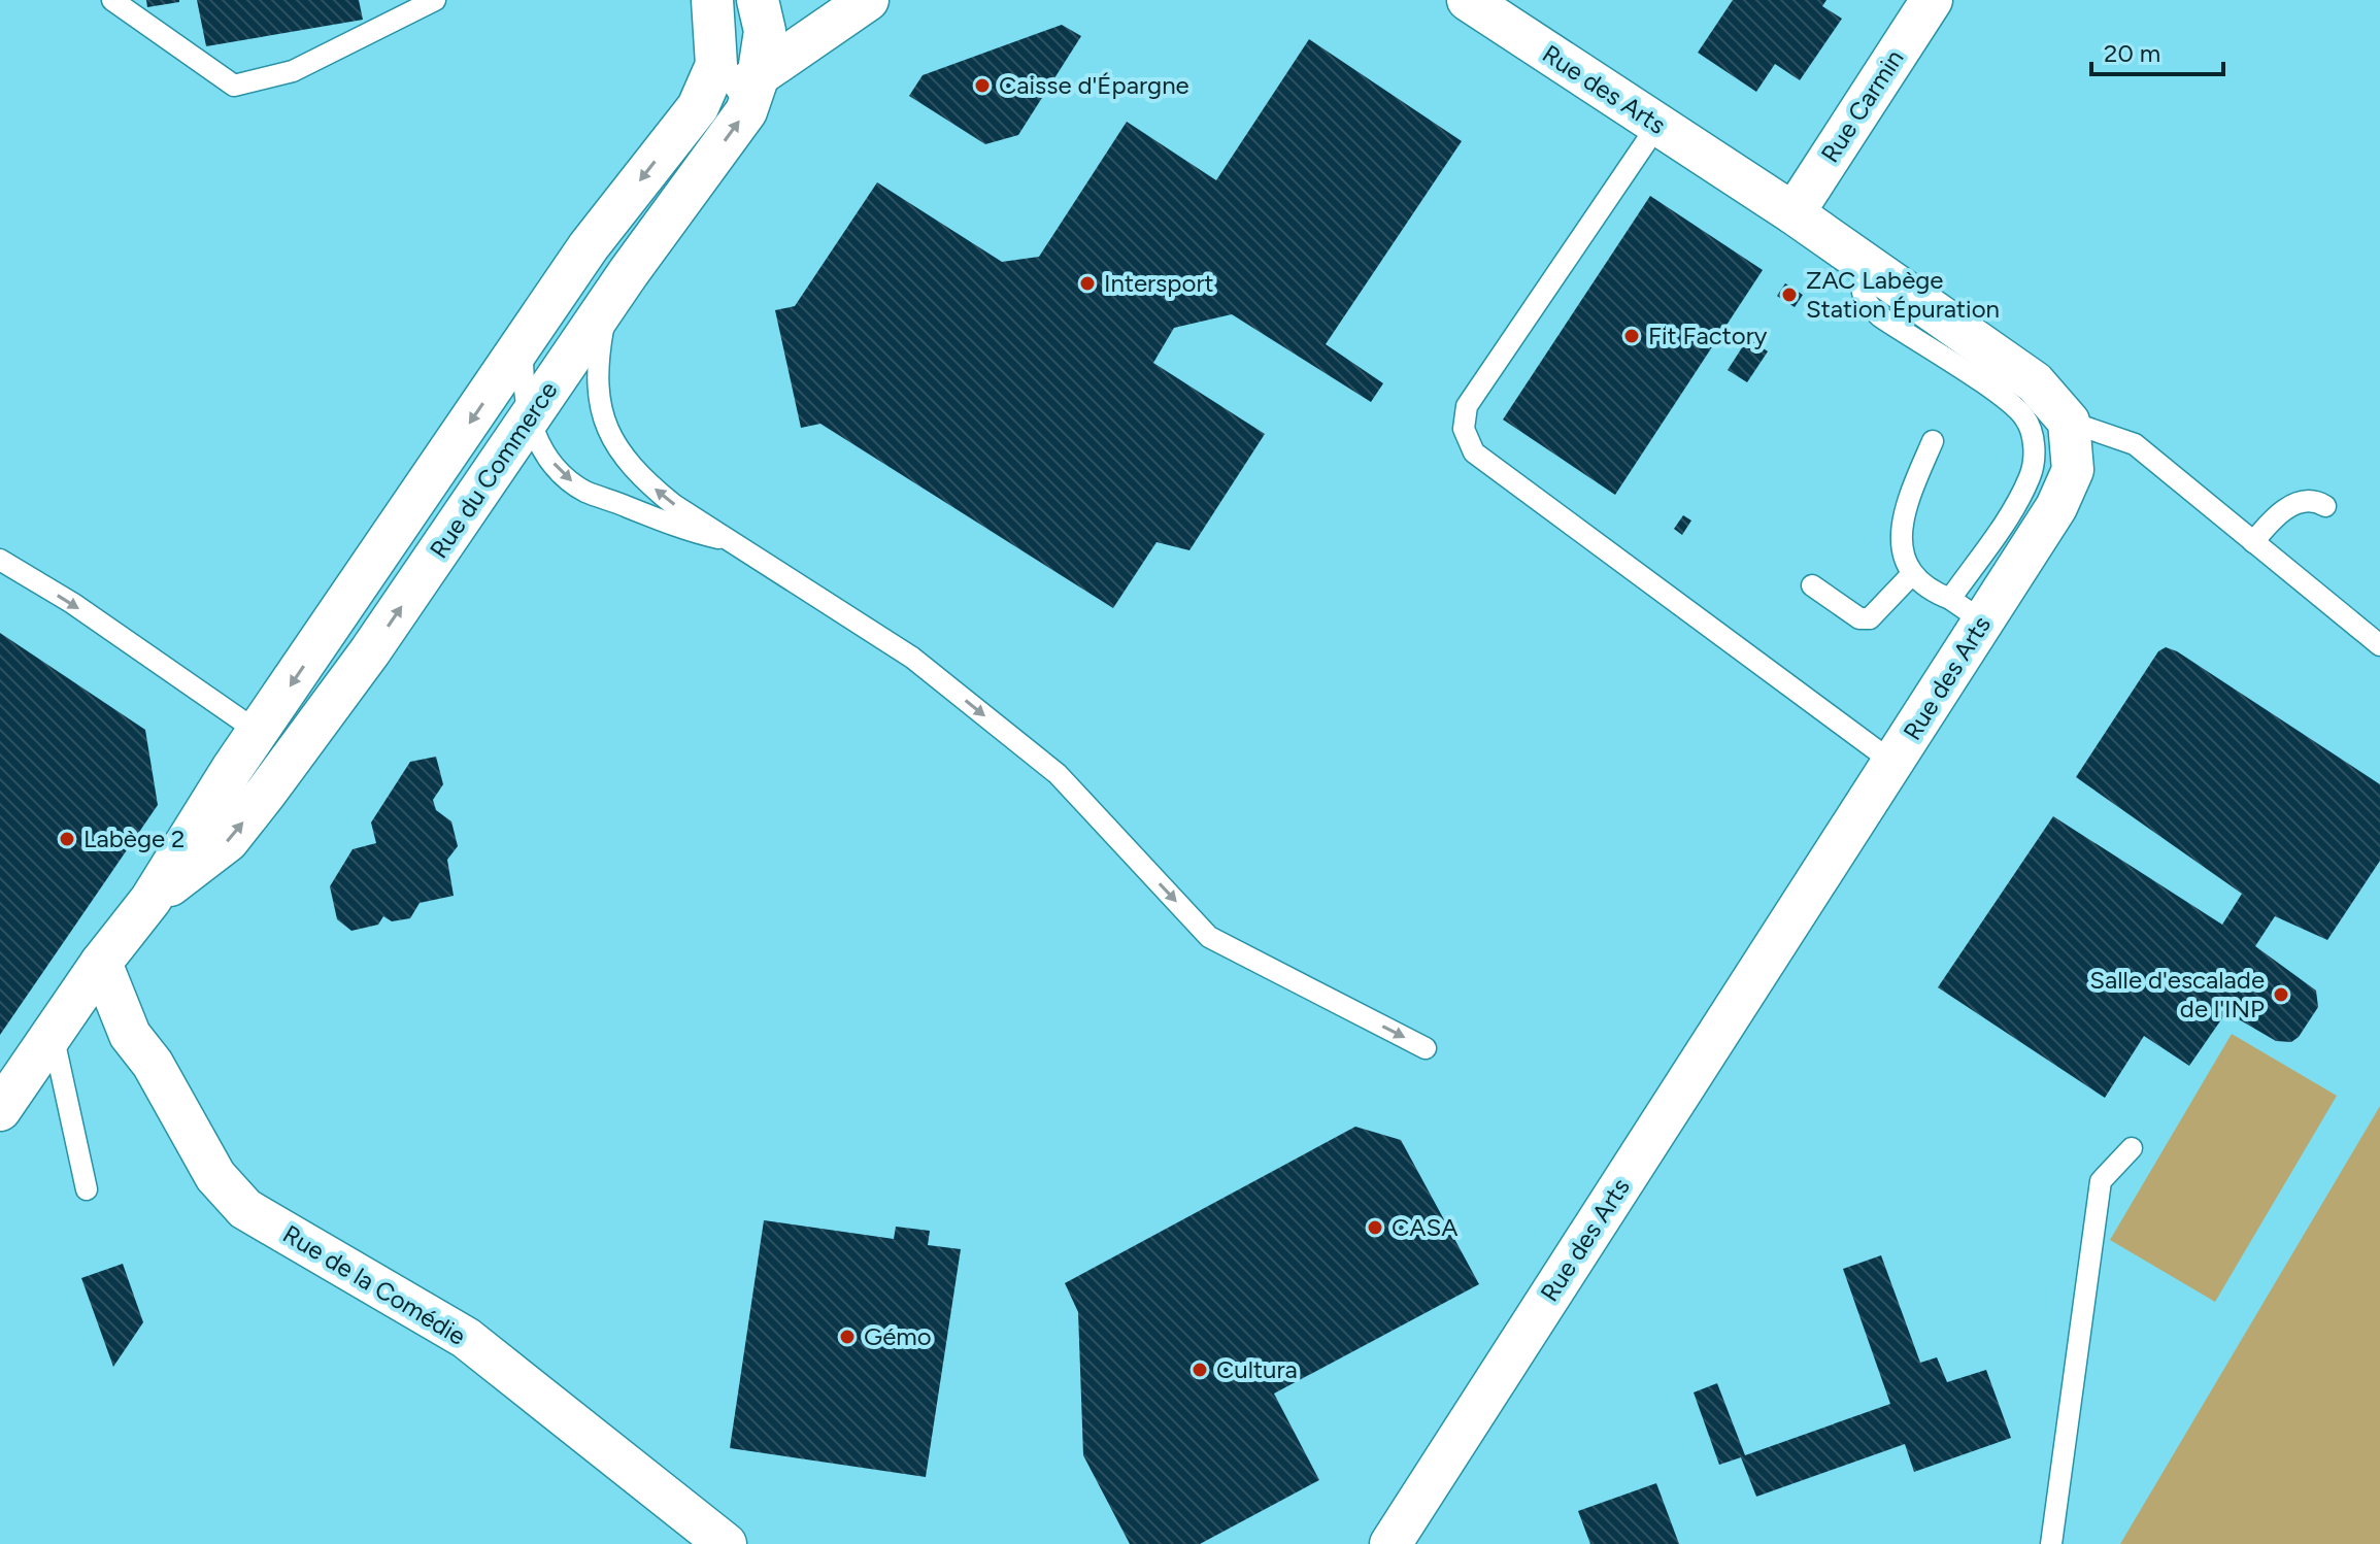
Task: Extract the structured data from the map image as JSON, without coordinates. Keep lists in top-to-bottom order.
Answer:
{
  "streets": {
    "street": [
      "Rue des Arts",
      "Rue Carmin",
      "Rue du Commerce",
      "Rue de la Comédie"
    ]
  },
  "crossings": [
    ["Rue des Arts", "Rue Carmin"],
    ["Rue du Commerce", "Rue de la Comédie"]
  ],
  "places": [
    "Caisse d'Épargne",
    "Intersport",
    "ZAC Labège Station Épuration",
    "Fit Factory",
    "Labège 2",
    "Salle d'escalade de l'INP",
    "CASA",
    "Gémo",
    "Cultura"
  ],
  "scale_bar": "20 m"
}
